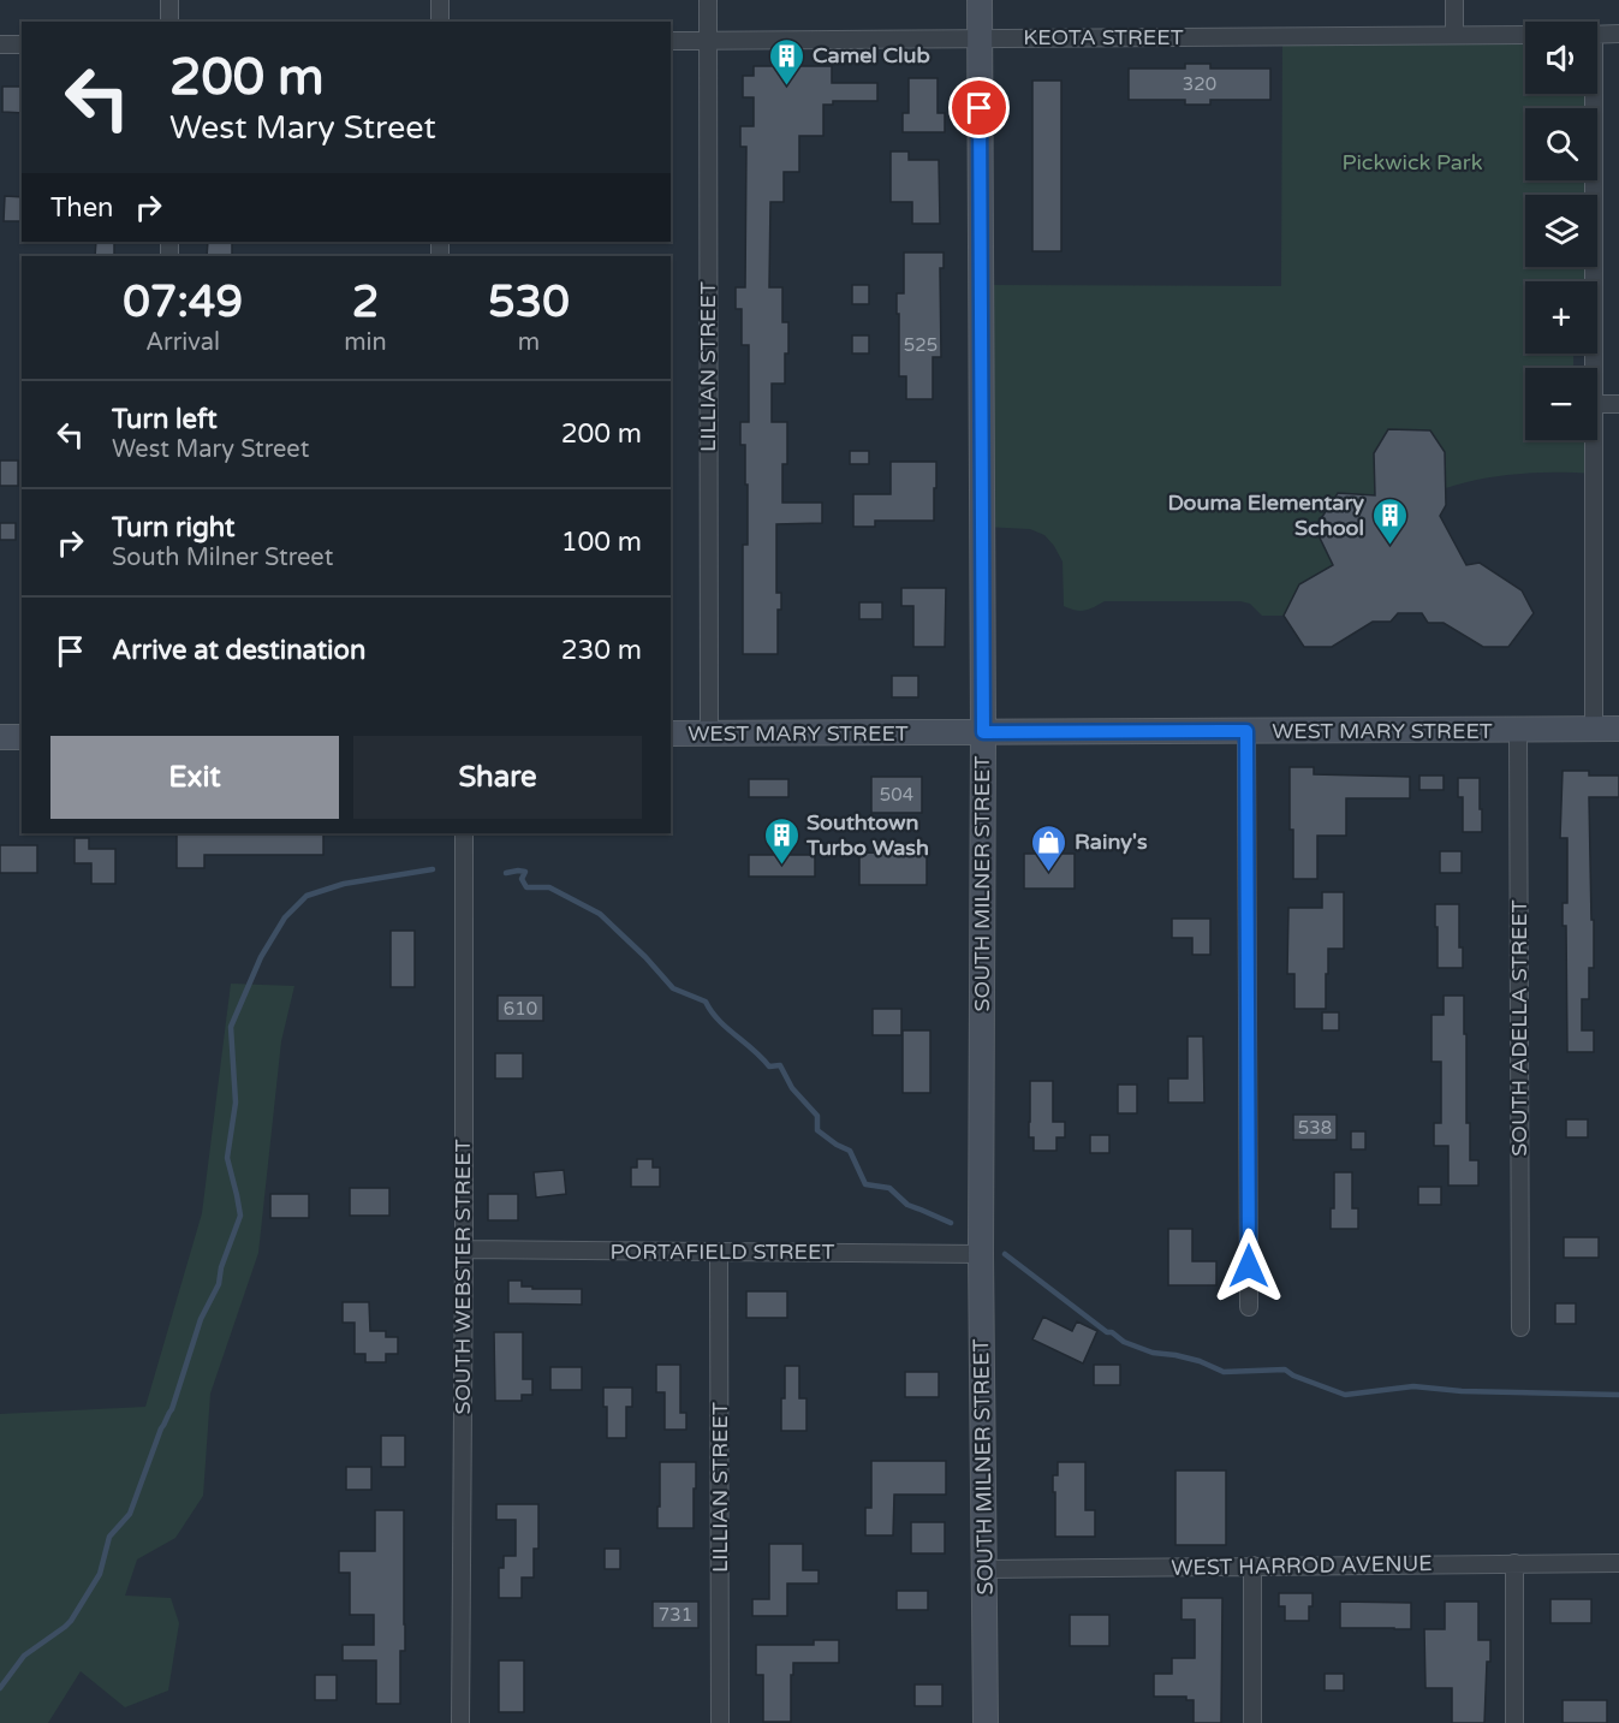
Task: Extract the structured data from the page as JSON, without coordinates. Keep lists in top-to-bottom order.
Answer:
{
  "streets": {
    "main road": ["WEST MARY STREET", "SOUTH MILNER STREET"],
    "street": [
      "KEOTA STREET",
      "LILLIAN STREET",
      "SOUTH ADELLA STREET",
      "PORTAFIELD STREET",
      "SOUTH WEBSTER STREET",
      "WEST HARROD AVENUE"
    ]
  },
  "crossings": [
    ["KEOTA STREET", "LILLIAN STREET"],
    ["KEOTA STREET", "SOUTH MILNER STREET"],
    ["LILLIAN STREET", "WEST MARY STREET"],
    ["LILLIAN STREET", "PORTAFIELD STREET"],
    ["WEST MARY STREET", "SOUTH MILNER STREET"],
    ["WEST MARY STREET", "SOUTH ADELLA STREET"],
    ["SOUTH MILNER STREET", "PORTAFIELD STREET"],
    ["SOUTH MILNER STREET", "WEST HARROD AVENUE"],
    ["PORTAFIELD STREET", "SOUTH WEBSTER STREET"]
  ],
  "parks": ["Pickwick Park"],
  "places": {
    "building": ["Camel Club", "Douma Elementary School", "Southtown Turbo Wash"],
    "shop": ["Rainy's"]
  },
  "house_numbers": [
    "320",
    "525",
    "504",
    "610",
    "538",
    "731"
  ],
  "page": {
    "map_buttons": ["+", "−"],
    "turn": ["200 m", "West Mary Street"],
    "then": "Then",
    "eta": [
      "07:49",
      "Arrival",
      "2",
      "min",
      "530",
      "m"
    ],
    "list": [
      {
        "name": "Turn left",
        "note": "West Mary Street",
        "value": "200 m"
      },
      {
        "name": "Turn right",
        "note": "South Milner Street",
        "value": "100 m"
      },
      {
        "name": "Arrive at destination",
        "value": "230 m"
      }
    ],
    "buttons": ["Exit", "Share"]
  }
}
